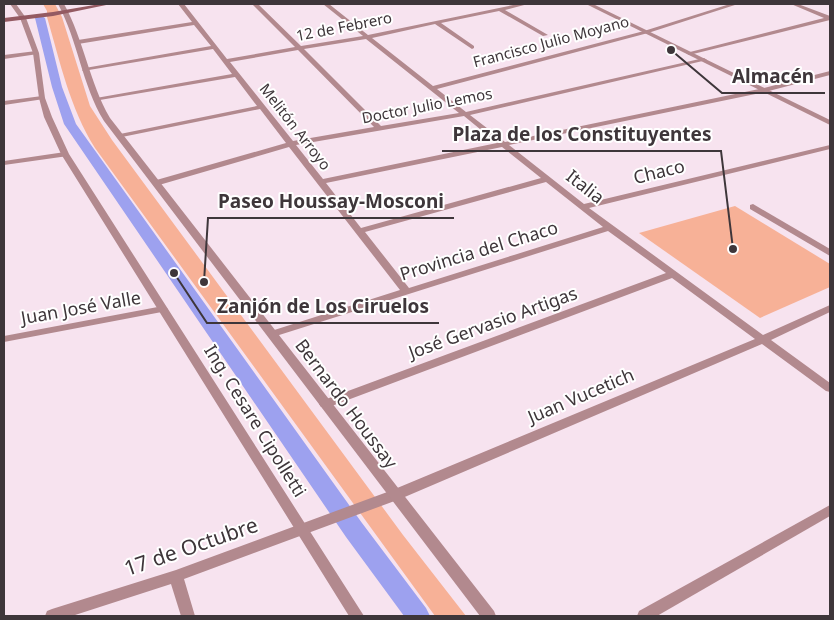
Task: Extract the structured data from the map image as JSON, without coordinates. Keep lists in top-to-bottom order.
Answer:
{
  "streets": {
    "street": [
      "12 de Febrero",
      "Francisco Julio Moyano",
      "Doctor Julio Lemos",
      "Melitón Arroyo",
      "Chaco",
      "Italia",
      "Provincia del Chaco",
      "Juan José Valle",
      "José Gervasio Artigas",
      "Juan Vucetich",
      "Bernardo Houssay",
      "Ing. Cesare Cipolletti",
      "17 de Octubre"
    ]
  },
  "crossings": [
    ["12 de Febrero", "Melitón Arroyo"],
    ["12 de Febrero", "Italia"],
    ["Francisco Julio Moyano", "Italia"],
    ["Doctor Julio Lemos", "Melitón Arroyo"],
    ["Doctor Julio Lemos", "Italia"],
    ["Doctor Julio Lemos", "Bernardo Houssay"],
    ["Melitón Arroyo", "Provincia del Chaco"],
    ["Chaco", "Italia"],
    ["Italia", "Provincia del Chaco"],
    ["Italia", "José Gervasio Artigas"],
    ["Italia", "Juan Vucetich"],
    ["Provincia del Chaco", "Bernardo Houssay"],
    ["Juan José Valle", "Ing. Cesare Cipolletti"],
    ["José Gervasio Artigas", "Bernardo Houssay"],
    ["Juan Vucetich", "Bernardo Houssay"],
    ["Juan Vucetich", "17 de Octubre"],
    ["Ing. Cesare Cipolletti", "17 de Octubre"]
  ],
  "places": [
    "Almacén",
    "Plaza de los Constituyentes",
    "Zanjón de Los Ciruelos",
    "Paseo Houssay-Mosconi"
  ]
}
